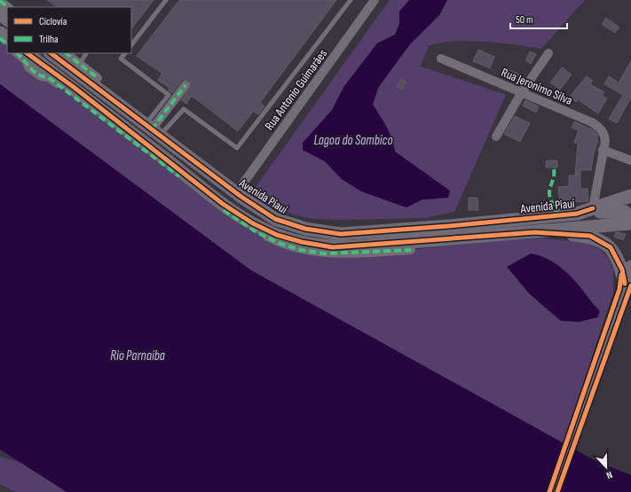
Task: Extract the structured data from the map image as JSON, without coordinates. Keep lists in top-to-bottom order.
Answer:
{
  "streets": {
    "main road": ["Avenida Piauí"],
    "street": ["Rua Jeronimo Silva", "Rua Antonio Guimarães"]
  },
  "crossings": [
    ["Rua Jeronimo Silva", "Avenida Piauí"],
    ["Rua Antonio Guimarães", "Avenida Piauí"]
  ],
  "water": ["Lagoa do Sambico", "Rio Parnaíba"],
  "legend": ["Ciclovia", "Trilha"],
  "scale_bar": "50 m",
  "north": "bottom"
}
